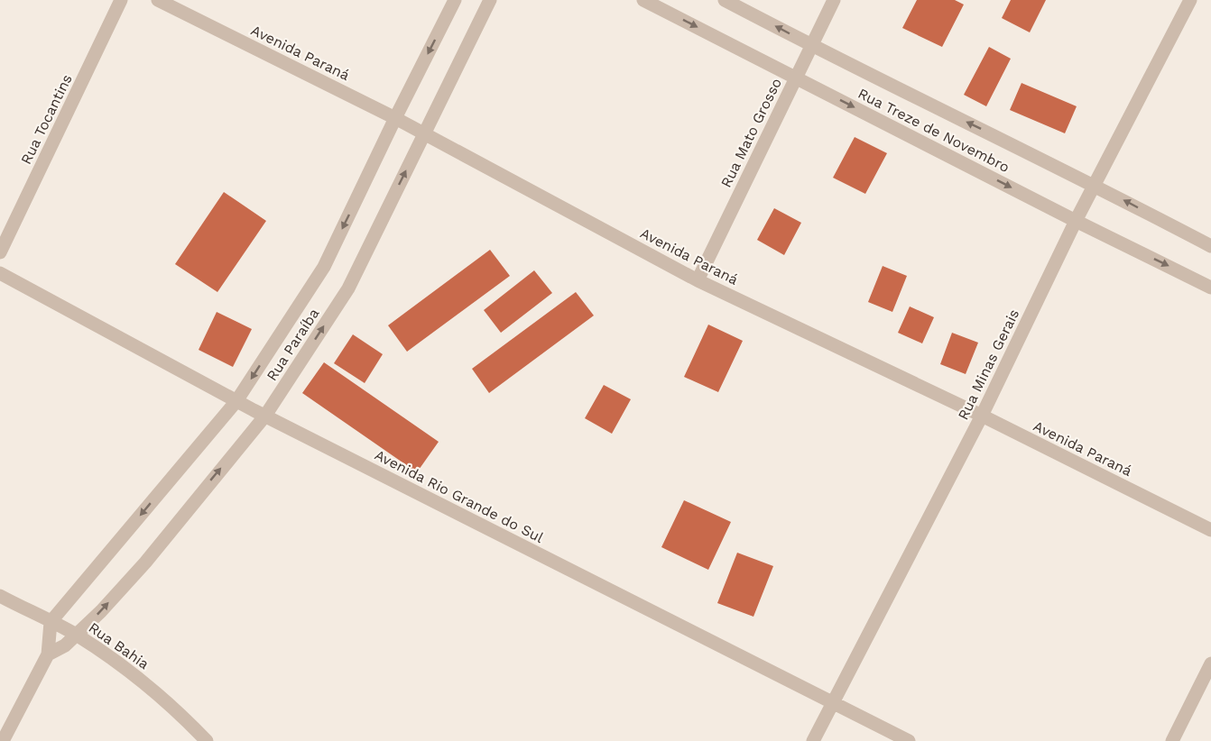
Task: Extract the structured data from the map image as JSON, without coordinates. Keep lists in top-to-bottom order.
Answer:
{
  "streets": {
    "street": [
      "Avenida Paraná",
      "Rua Tocantins",
      "Rua Treze de Novembro",
      "Rua Mato Grosso",
      "Rua Paraíba",
      "Rua Minas Gerais",
      "Avenida Rio Grande do Sul",
      "Rua Bahia"
    ]
  },
  "crossings": [
    ["Avenida Paraná", "Rua Mato Grosso"],
    ["Avenida Paraná", "Rua Paraíba"],
    ["Avenida Paraná", "Rua Minas Gerais"],
    ["Rua Treze de Novembro", "Rua Mato Grosso"],
    ["Rua Treze de Novembro", "Rua Minas Gerais"],
    ["Rua Paraíba", "Avenida Rio Grande do Sul"],
    ["Rua Paraíba", "Rua Bahia"],
    ["Rua Minas Gerais", "Avenida Rio Grande do Sul"]
  ]
}
